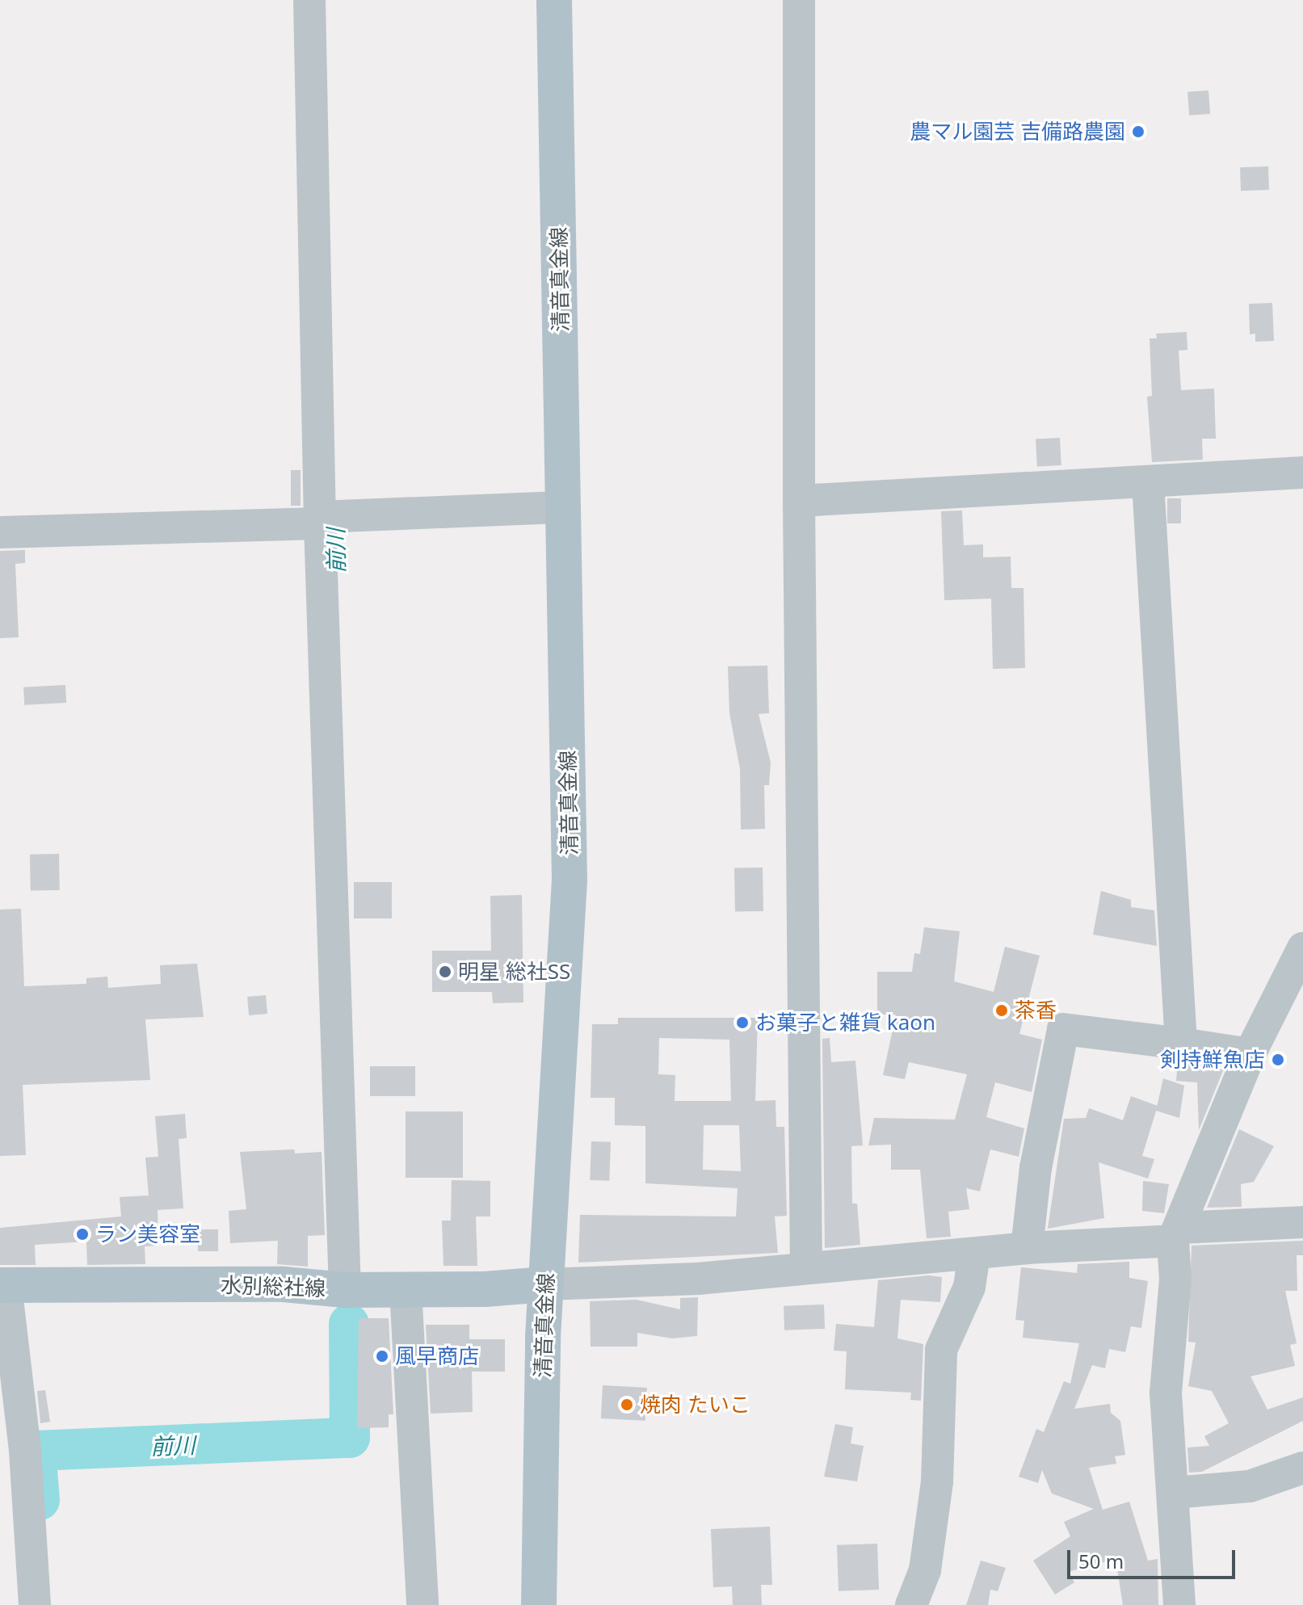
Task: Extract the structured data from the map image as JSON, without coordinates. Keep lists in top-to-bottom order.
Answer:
{
  "streets": {
    "main road": ["清音真金線", "水別総社線"]
  },
  "crossings": [
    ["清音真金線", "水別総社線"]
  ],
  "water": ["前川"],
  "places": [
    "農マル園芸 吉備路農園",
    "明星 総社SS",
    "茶香",
    "お菓子と雑貨 kaon",
    "剣持鮮魚店",
    "ラン美容室",
    "風早商店",
    "焼肉 たいこ"
  ],
  "scale_bar": "50 m"
}
